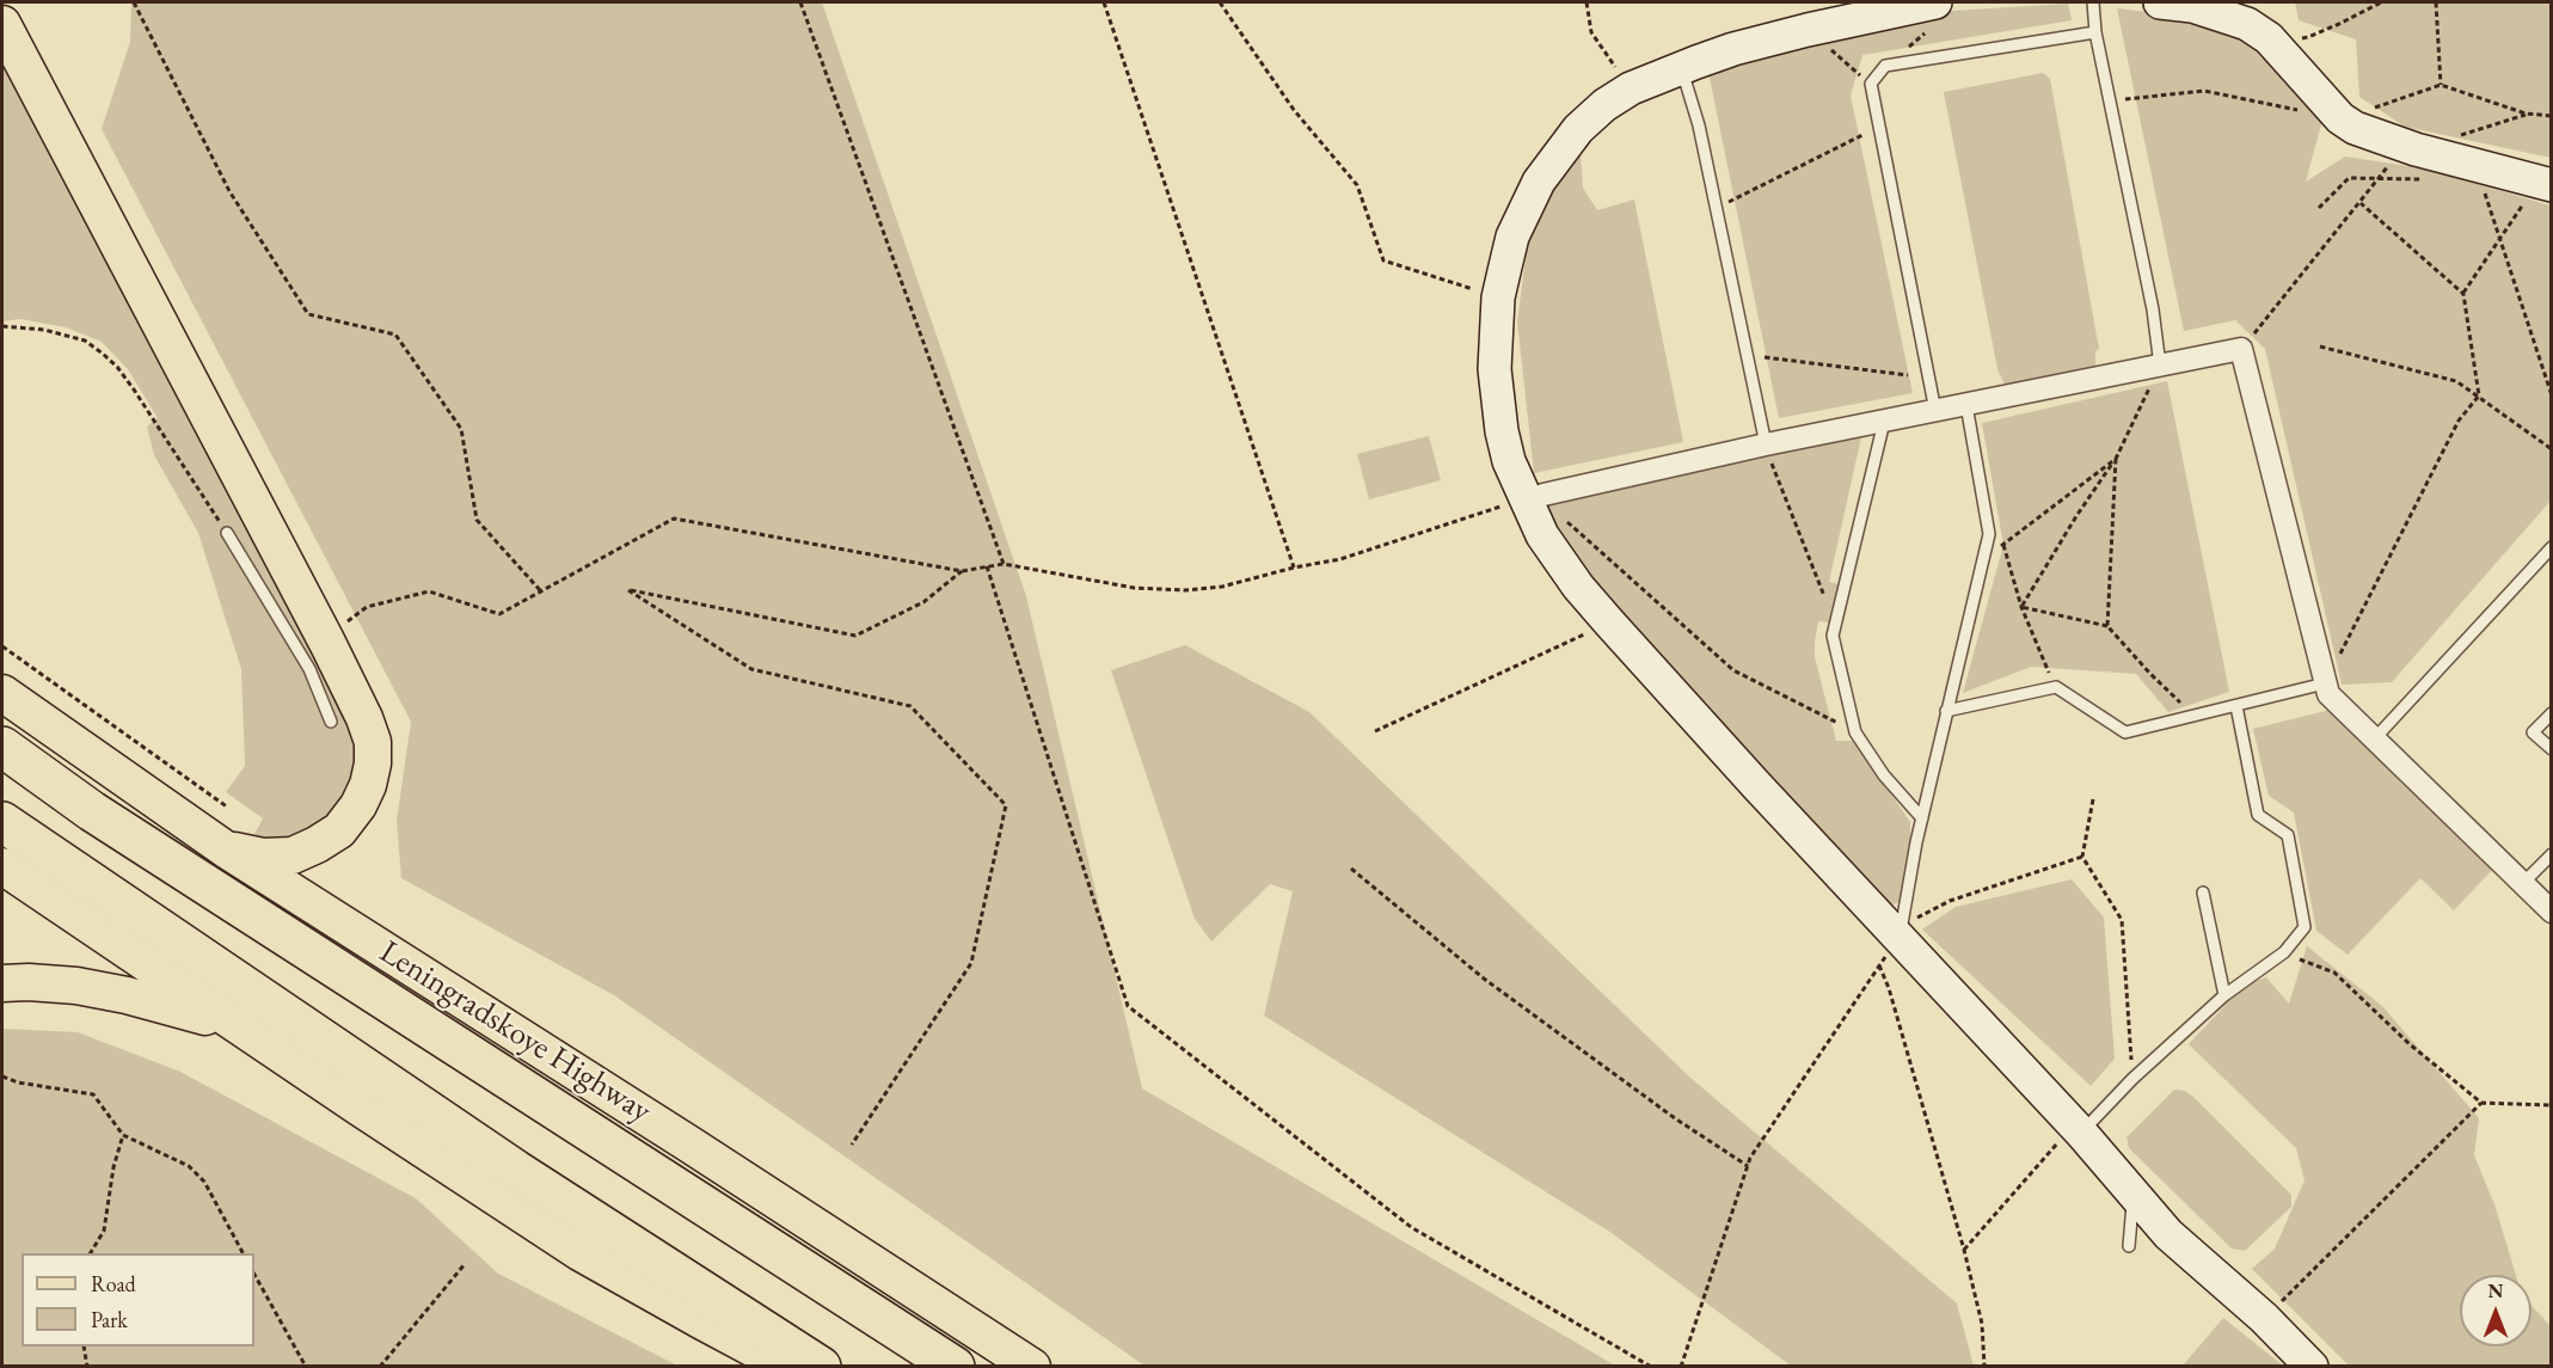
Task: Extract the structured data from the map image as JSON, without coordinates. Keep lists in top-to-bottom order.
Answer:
{
  "streets": {
    "highway": ["Leningradskoye Highway"]
  },
  "legend": ["Road", "Park"],
  "north": "top"
}
